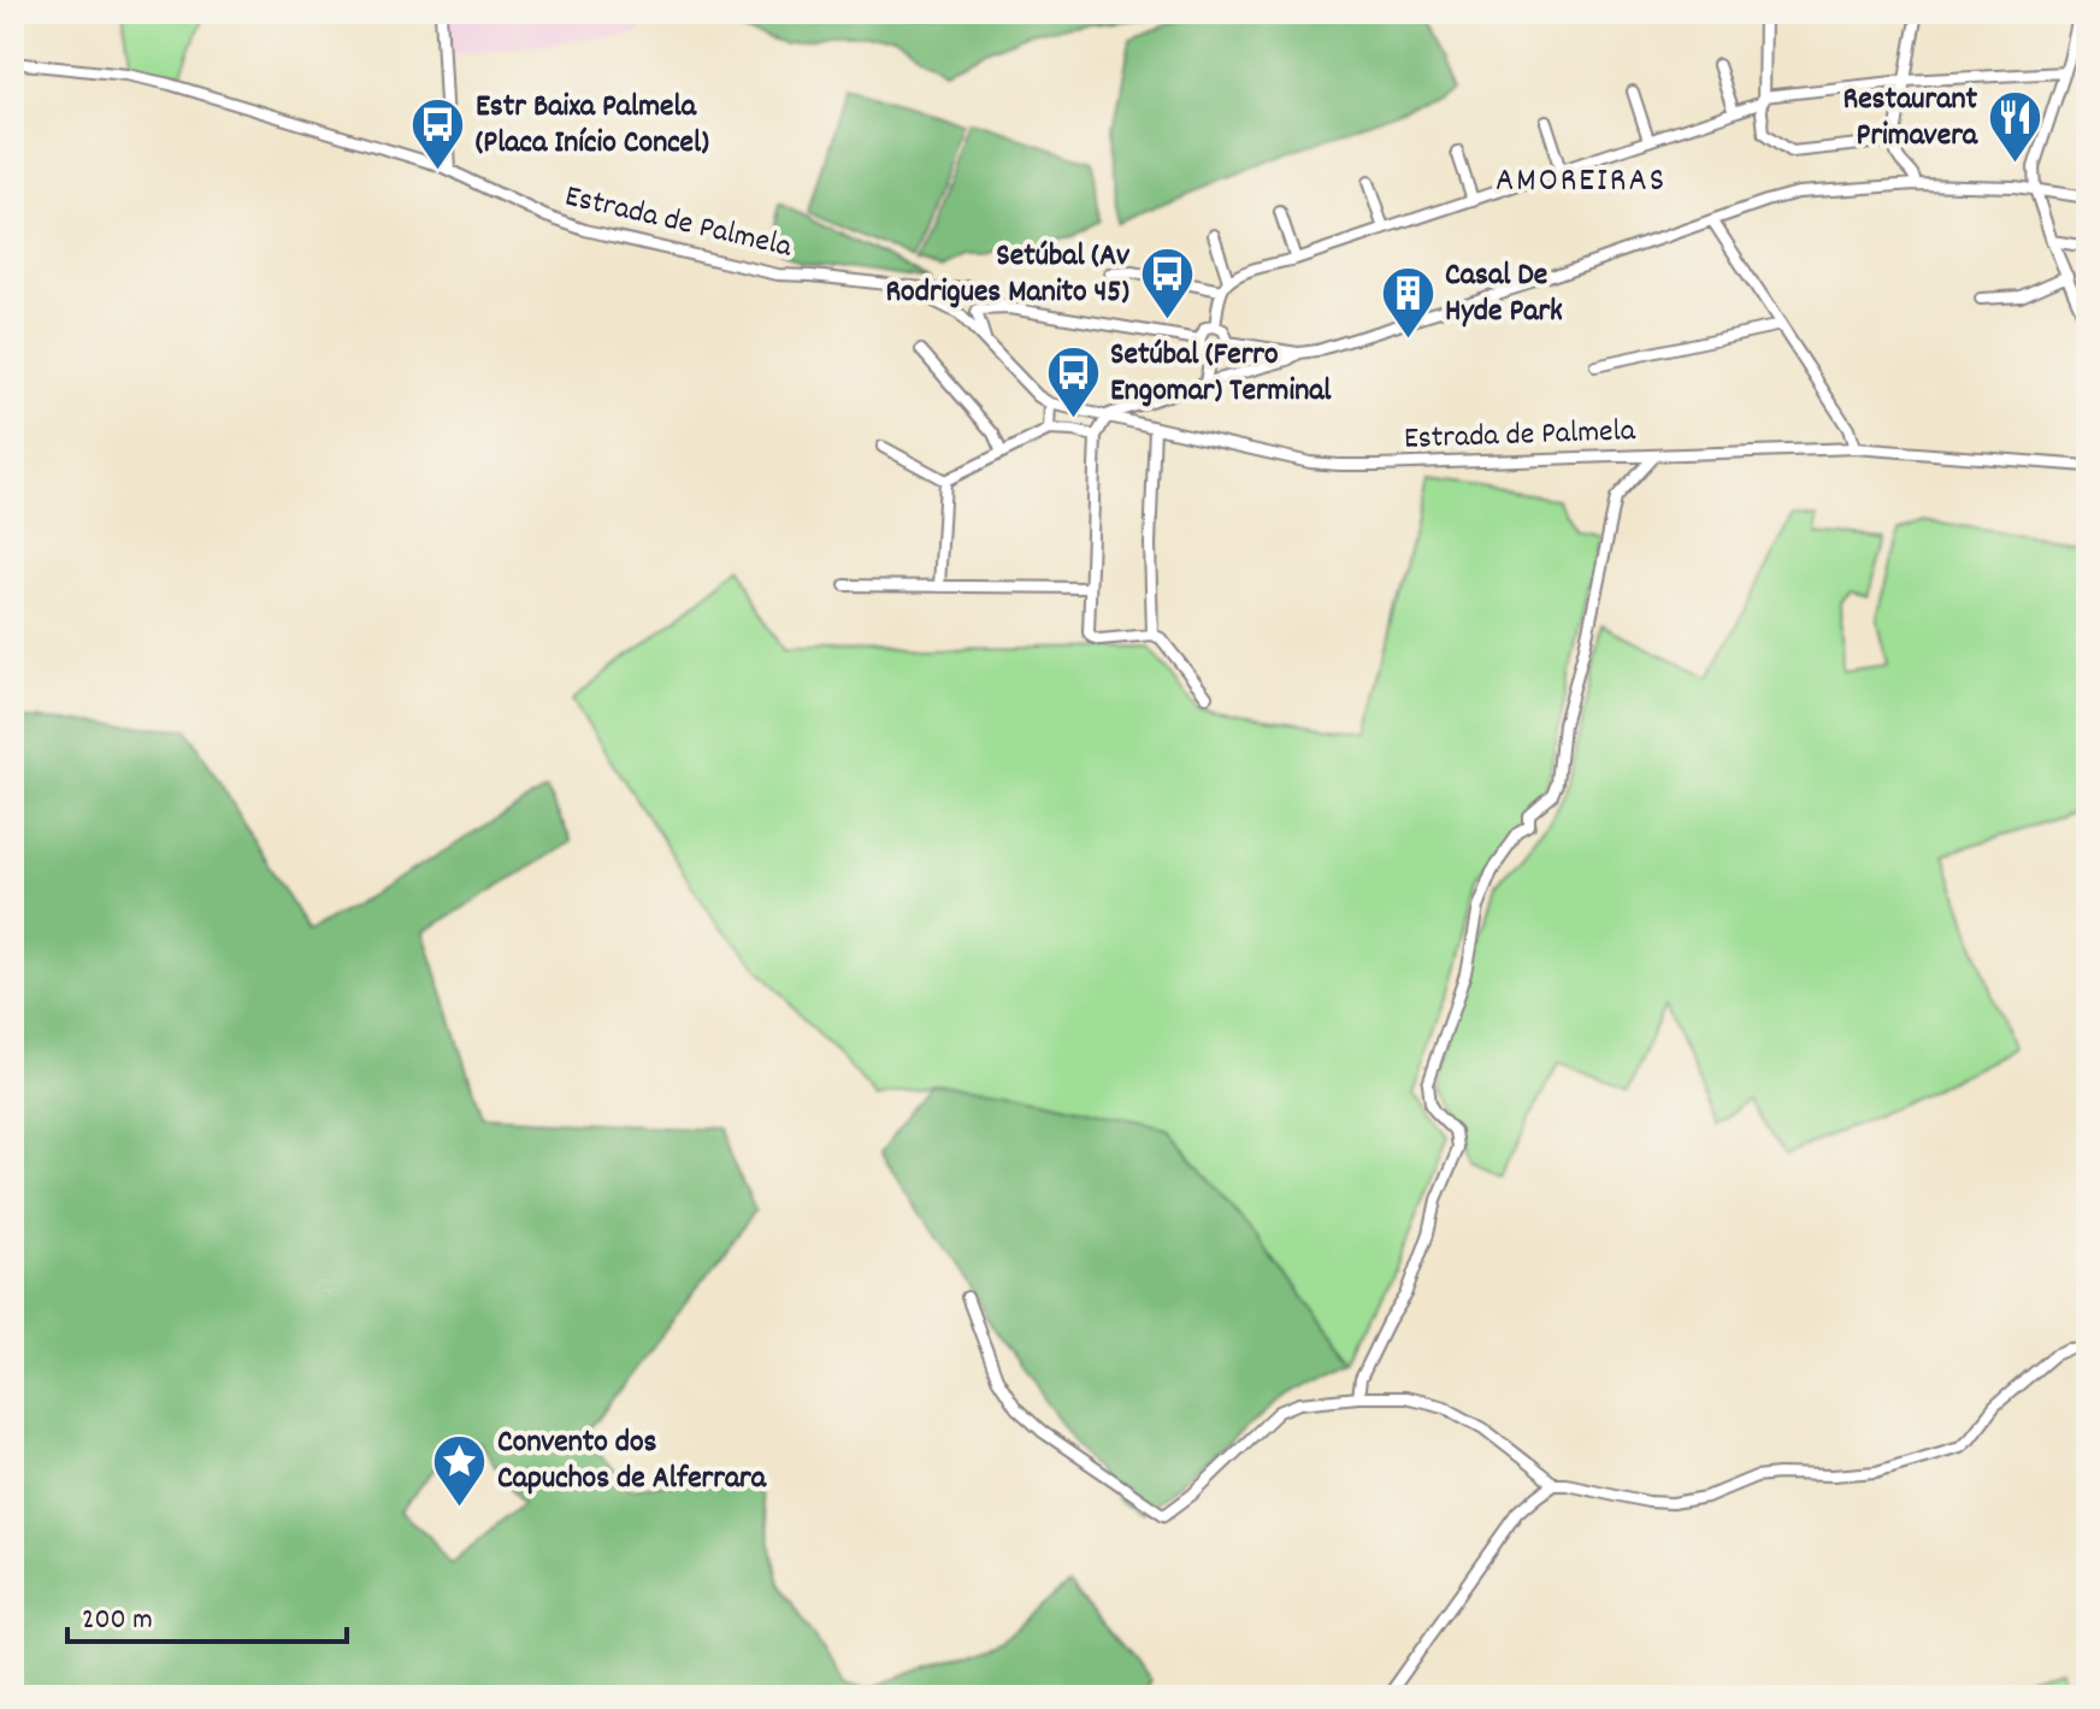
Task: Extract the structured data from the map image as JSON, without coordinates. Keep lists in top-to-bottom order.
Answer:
{
  "streets": {
    "street": ["Estrada de Palmela"]
  },
  "districts": ["AMOREIRAS"],
  "places": {
    "restaurant": ["Restaurant Primavera"],
    "bus stop": ["Estr Baixa Palmela (Placa Início Concel)", "Setúbal (Av Rodrigues Manito 45)", "Setúbal (Ferro Engomar) Terminal"],
    "building": ["Casal De Hyde Park"],
    "place": ["Convento dos Capuchos de Alferrara"]
  },
  "scale_bar": "200 m"
}
